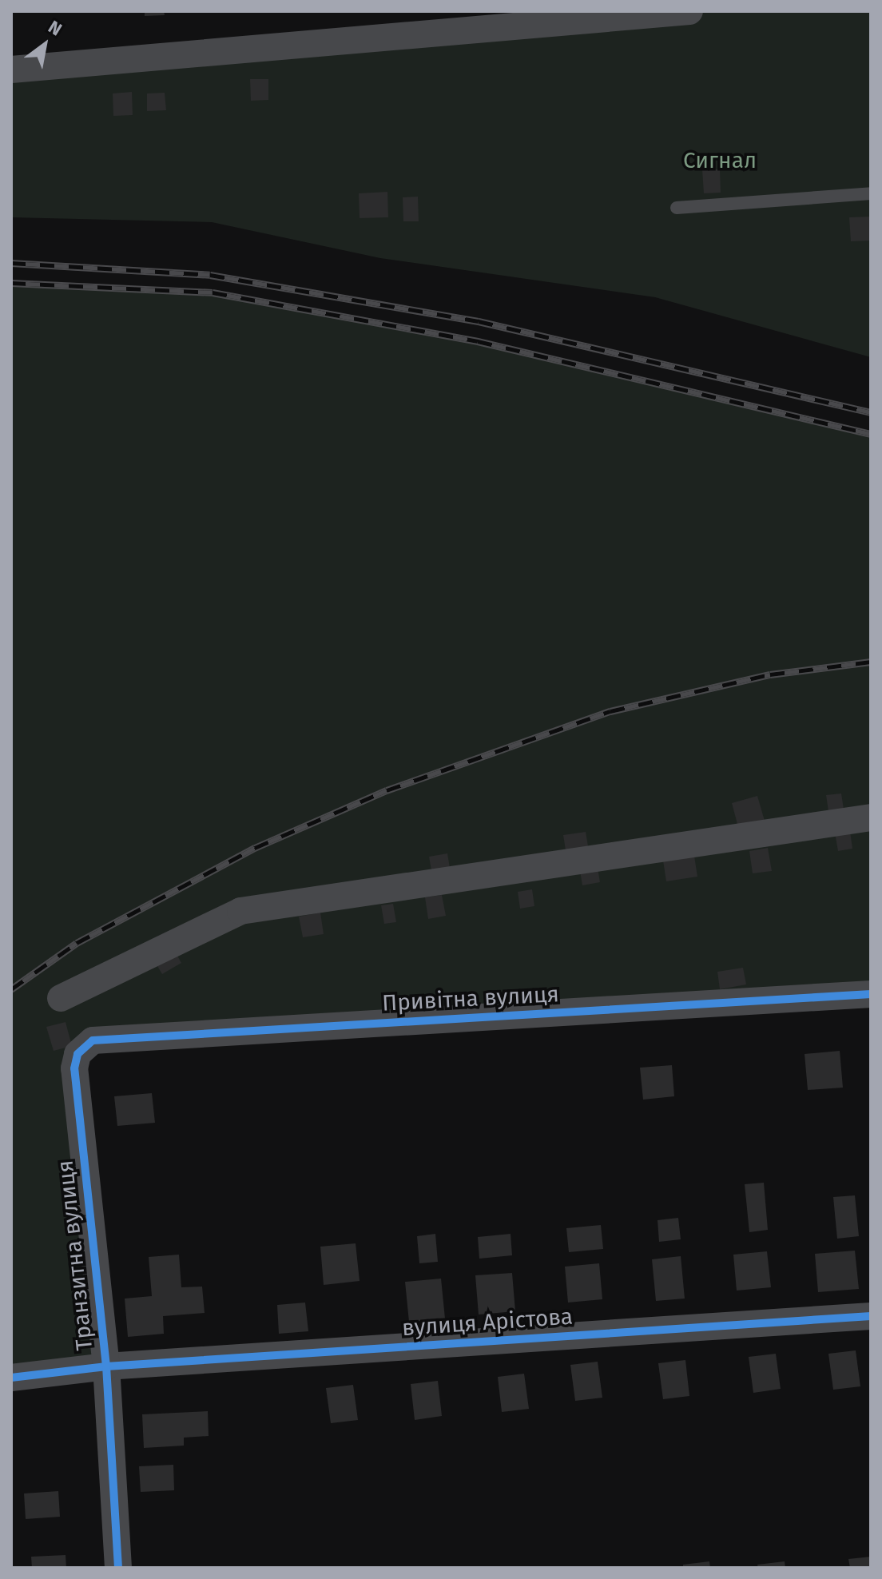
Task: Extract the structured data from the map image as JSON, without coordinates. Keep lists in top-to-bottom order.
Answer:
{
  "streets": {
    "street": ["Привітна вулиця", "Транзитна вулиця", "вулиця Арістова"]
  },
  "crossings": [
    ["Привітна вулиця", "Транзитна вулиця"],
    ["Транзитна вулиця", "вулиця Арістова"]
  ],
  "parks": ["Сигнал"],
  "north": "top right"
}
